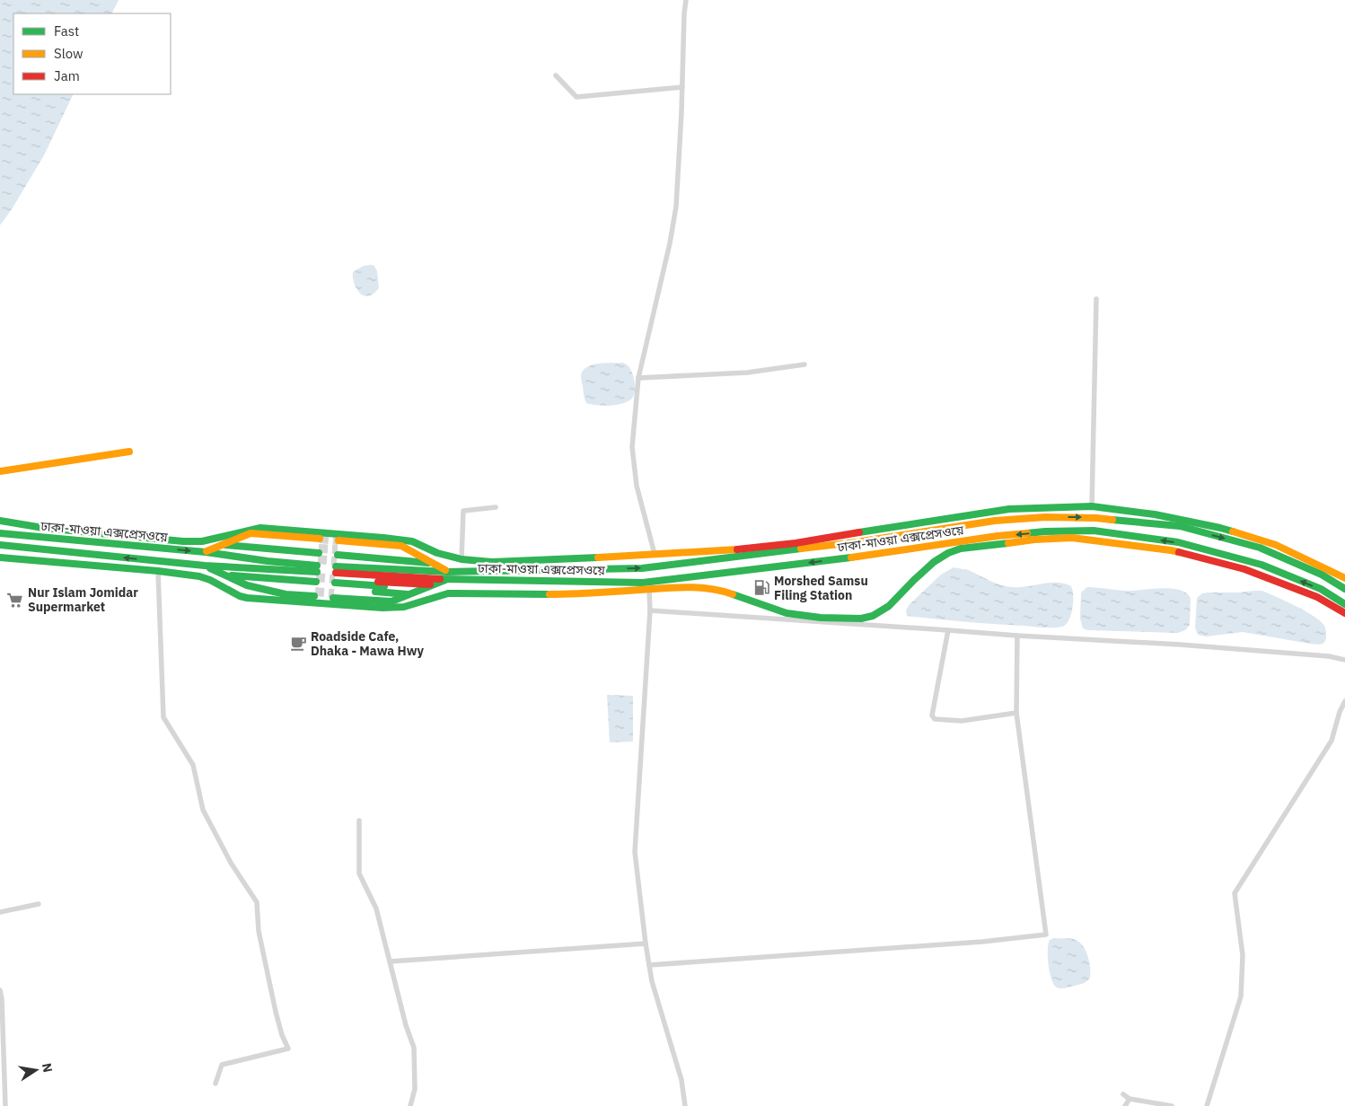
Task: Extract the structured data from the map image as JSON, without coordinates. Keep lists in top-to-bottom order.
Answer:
{
  "streets": {
    "main road": ["ঢাকা-মাওয়া এক্সপ্রেসওয়ে"]
  },
  "places": {
    "fuel station": ["Morshed Samsu Filing Station"],
    "supermarket": ["Nur Islam Jomidar Supermarket"],
    "cafe": ["Roadside Cafe, Dhaka - Mawa Hwy"]
  },
  "legend": ["Fast", "Slow", "Jam"],
  "north": "right"
}
